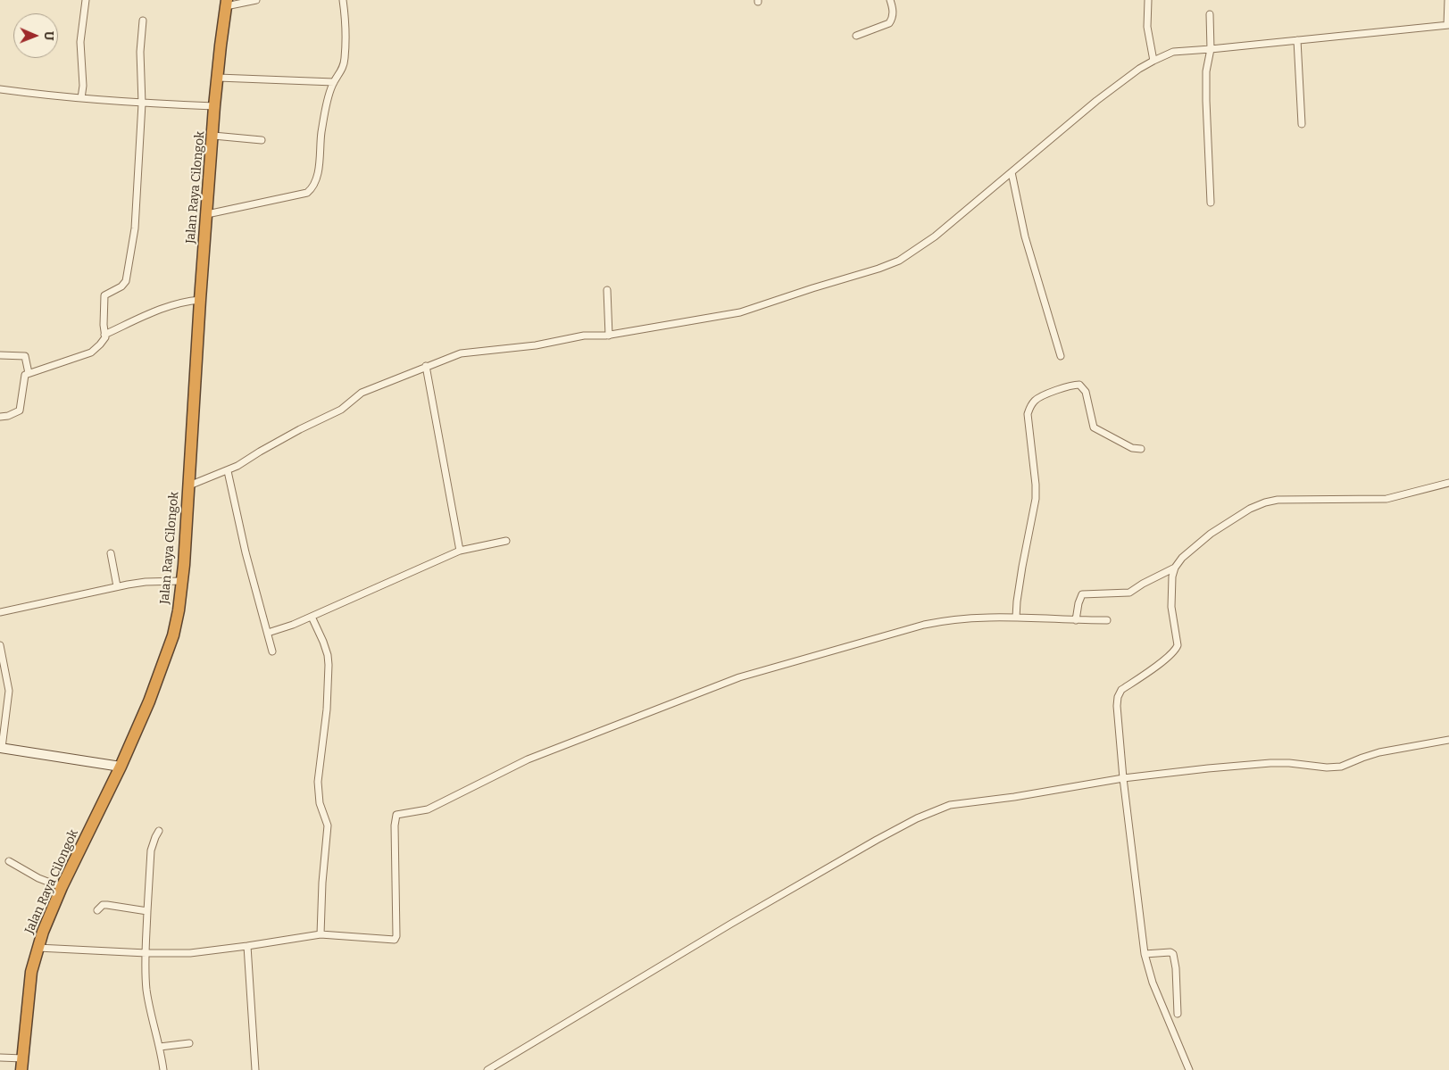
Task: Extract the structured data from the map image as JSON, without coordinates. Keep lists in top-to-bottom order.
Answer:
{
  "streets": {
    "highway": ["Jalan Raya Cilongok"]
  },
  "north": "right"
}
